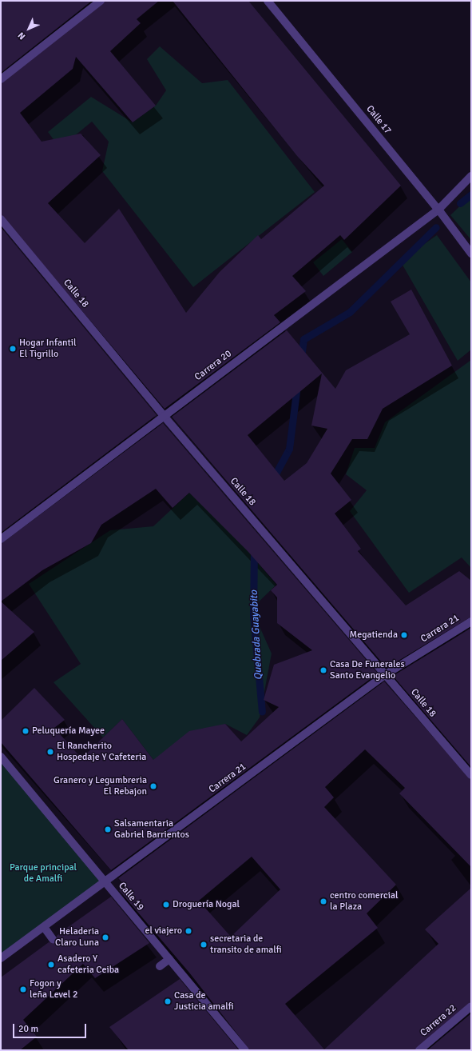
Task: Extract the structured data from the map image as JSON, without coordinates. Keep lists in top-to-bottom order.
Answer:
{
  "streets": {
    "street": [
      "Calle 17",
      "Calle 18",
      "Carrera 20",
      "Carrera 21",
      "Calle 19",
      "Carrera 22"
    ]
  },
  "crossings": [
    ["Calle 17", "Carrera 20"],
    ["Calle 18", "Carrera 20"],
    ["Calle 18", "Carrera 21"],
    ["Carrera 21", "Calle 19"]
  ],
  "water": ["Quebrada Guayabito"],
  "parks": ["Parque principal de Amalfi"],
  "places": [
    "Hogar Infantil El Tigrillo",
    "Megatienda",
    "Casa De Funerales Santo Evangelio",
    "Peluquería Mayee",
    "El Rancherito Hospedaje Y Cafeteria",
    "Granero y Legumbreria El Rebajon",
    "Salsamentaria Gabriel Barrientos",
    "centro comercial la Plaza",
    "Droguería Nogal",
    "el viajero",
    "Heladeria Claro Luna",
    "secretaria de transito de amalfi",
    "Asadero Y cafeteria Ceiba",
    "Fogon y leña Level 2",
    "Casa de Justicia amalfi"
  ],
  "scale_bar": "20 m",
  "north": "bottom left"
}
